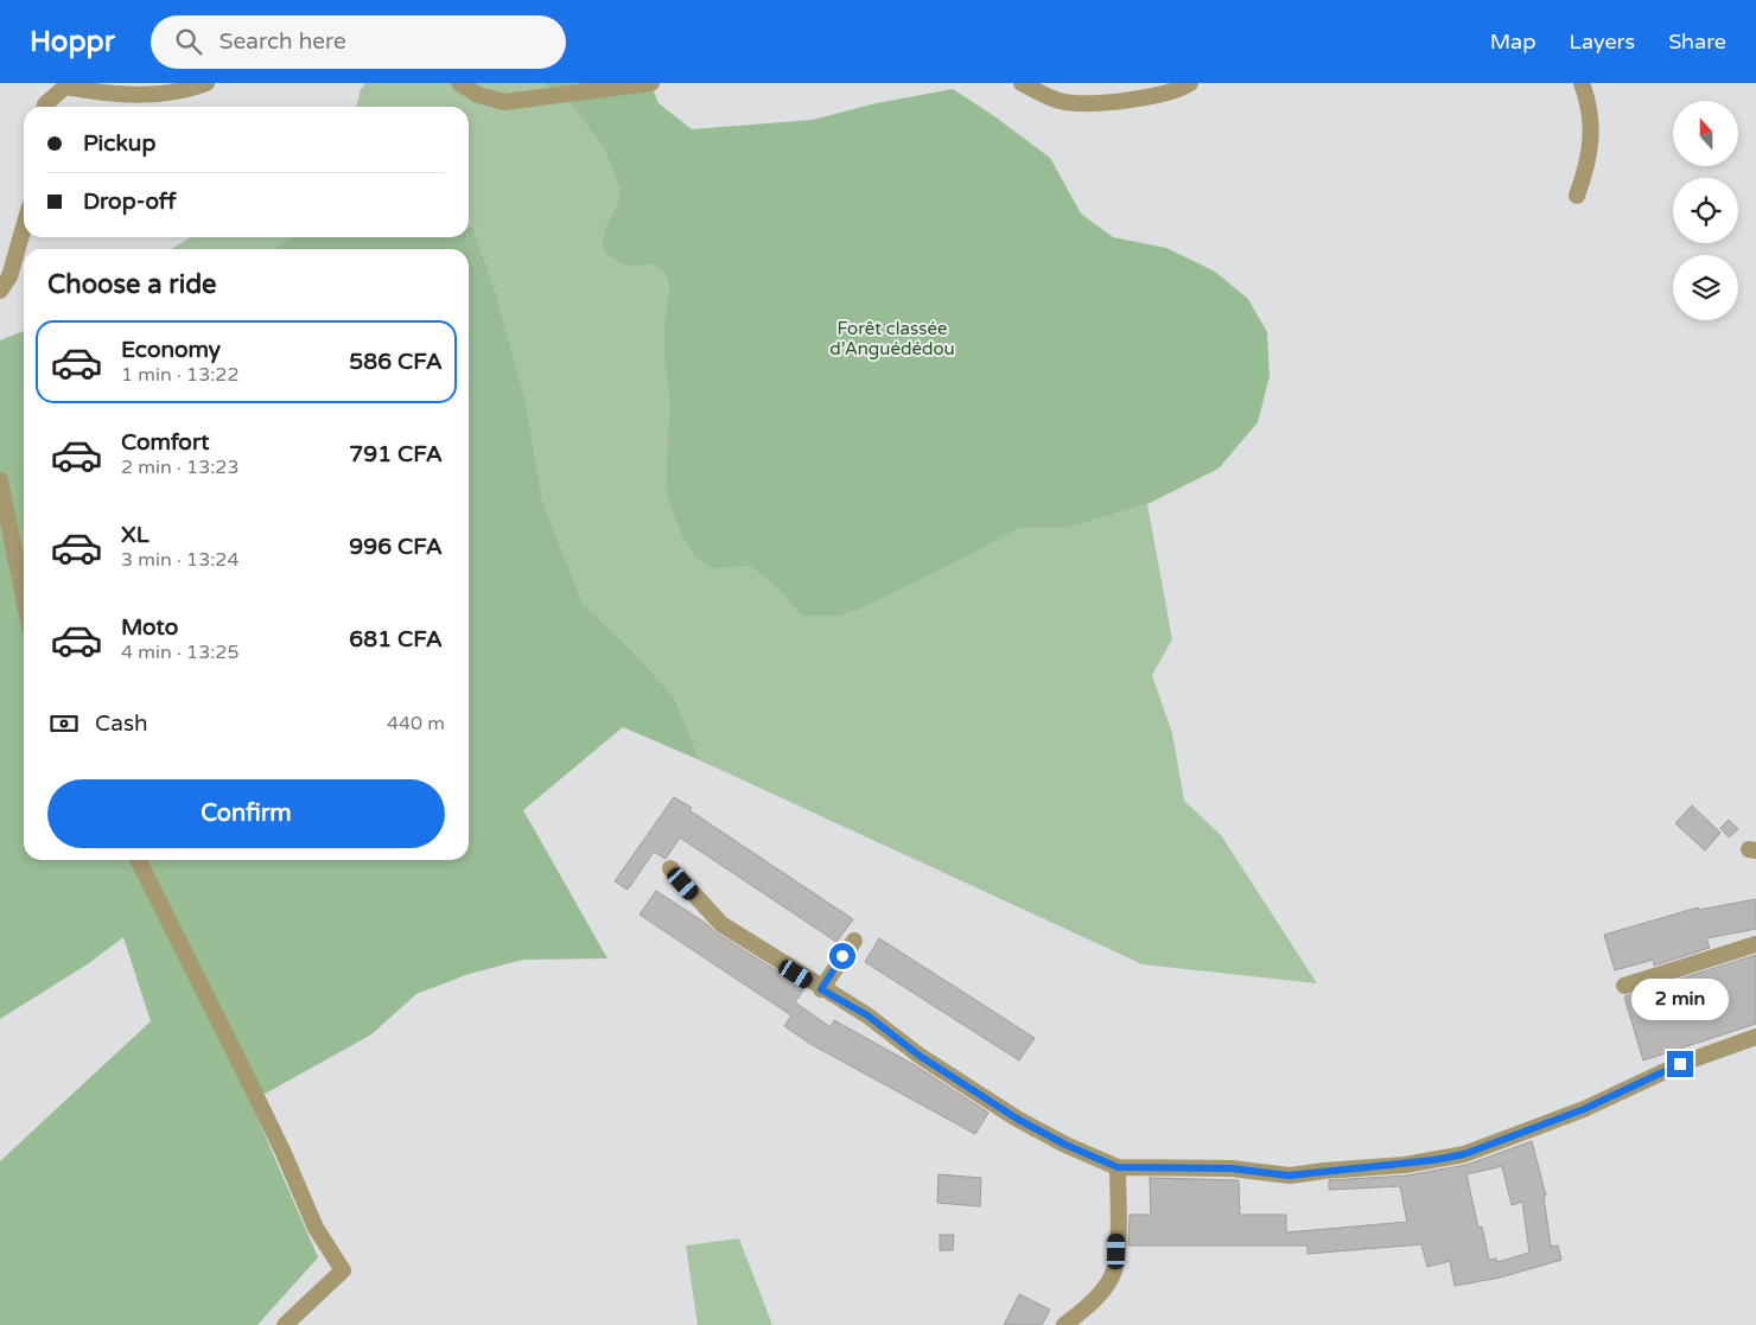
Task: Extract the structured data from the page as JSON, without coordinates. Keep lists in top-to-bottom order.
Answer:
{
  "parks": ["Forêt classée d’Anguédédou"],
  "north": "top",
  "page": {
    "header": "Hoppr",
    "search": "Search here",
    "nav": ["Map", "Layers", "Share"],
    "banner": ["Pickup", "Drop-off"],
    "heading": "Choose a ride",
    "list": [
      {
        "name": "Economy",
        "note": "1 min · 13:22",
        "value": "586 CFA"
      },
      {
        "name": "Comfort",
        "note": "2 min · 13:23",
        "value": "791 CFA"
      },
      {
        "name": "XL",
        "note": "3 min · 13:24",
        "value": "996 CFA"
      },
      {
        "name": "Moto",
        "note": "4 min · 13:25",
        "value": "681 CFA"
      }
    ],
    "pay": ["Cash", "440 m"],
    "buttons": "Confirm",
    "bubble": "2 min"
  }
}
